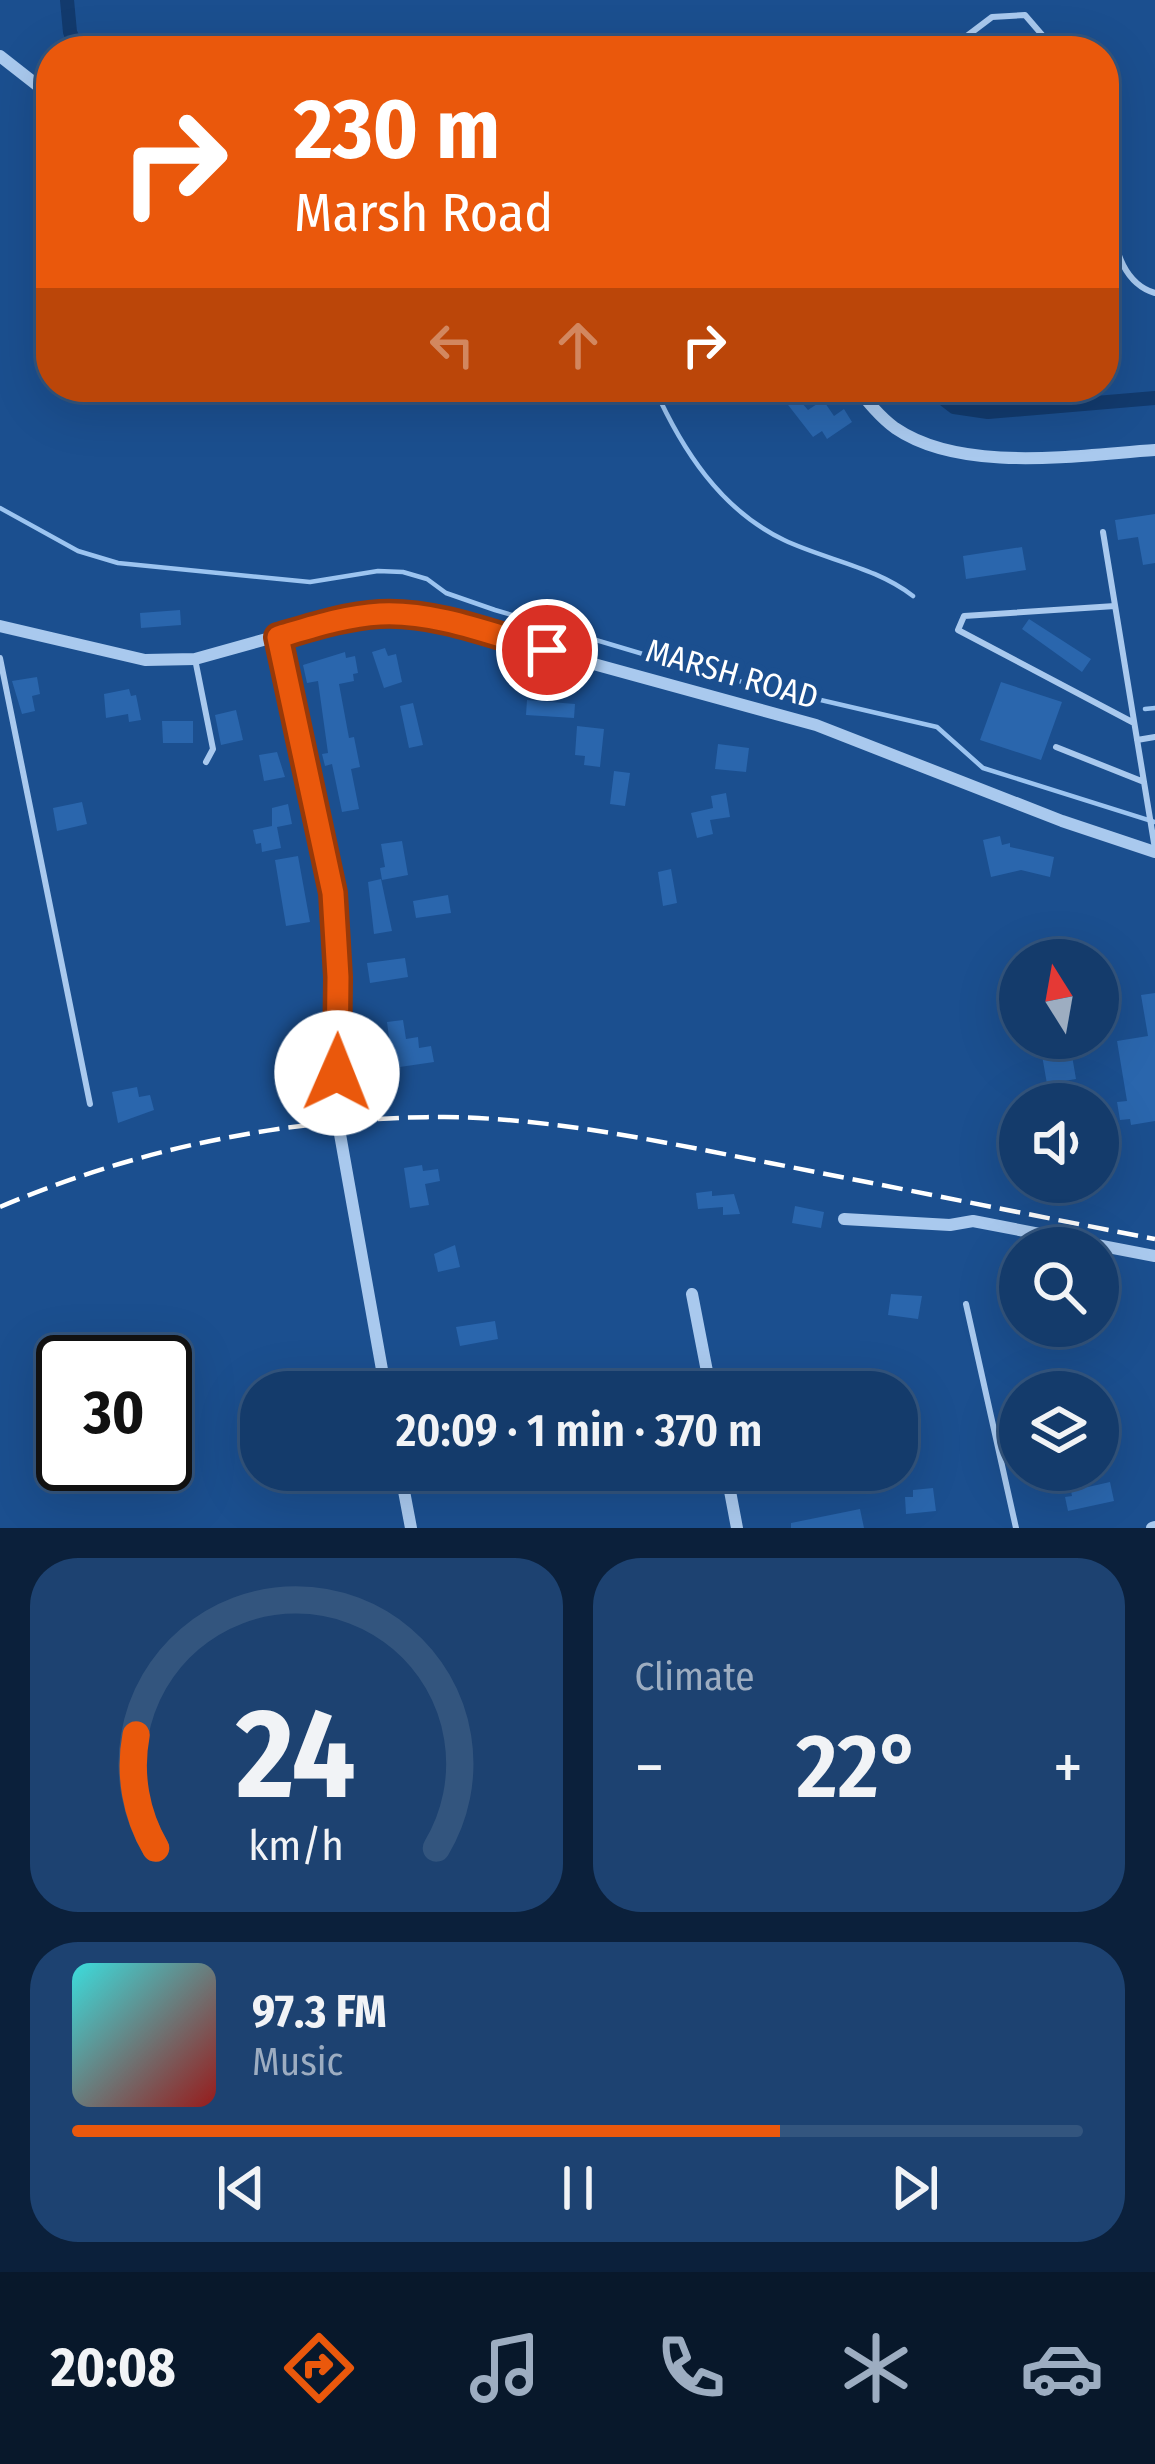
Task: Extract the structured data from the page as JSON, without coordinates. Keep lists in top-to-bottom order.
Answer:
{
  "streets": {
    "street": ["MARSH ROAD"]
  },
  "north": "top",
  "page": {
    "turn": ["230 m", "Marsh Road"],
    "limit": "30",
    "trip": "20:09 · 1 min · 370 m",
    "tile": "Climate",
    "heat": ["−", "22°", "+"],
    "song": ["97.3 FM", "Music"],
    "tabs": "20:08",
    "gauge": ["24", "km/h"]
  }
}
